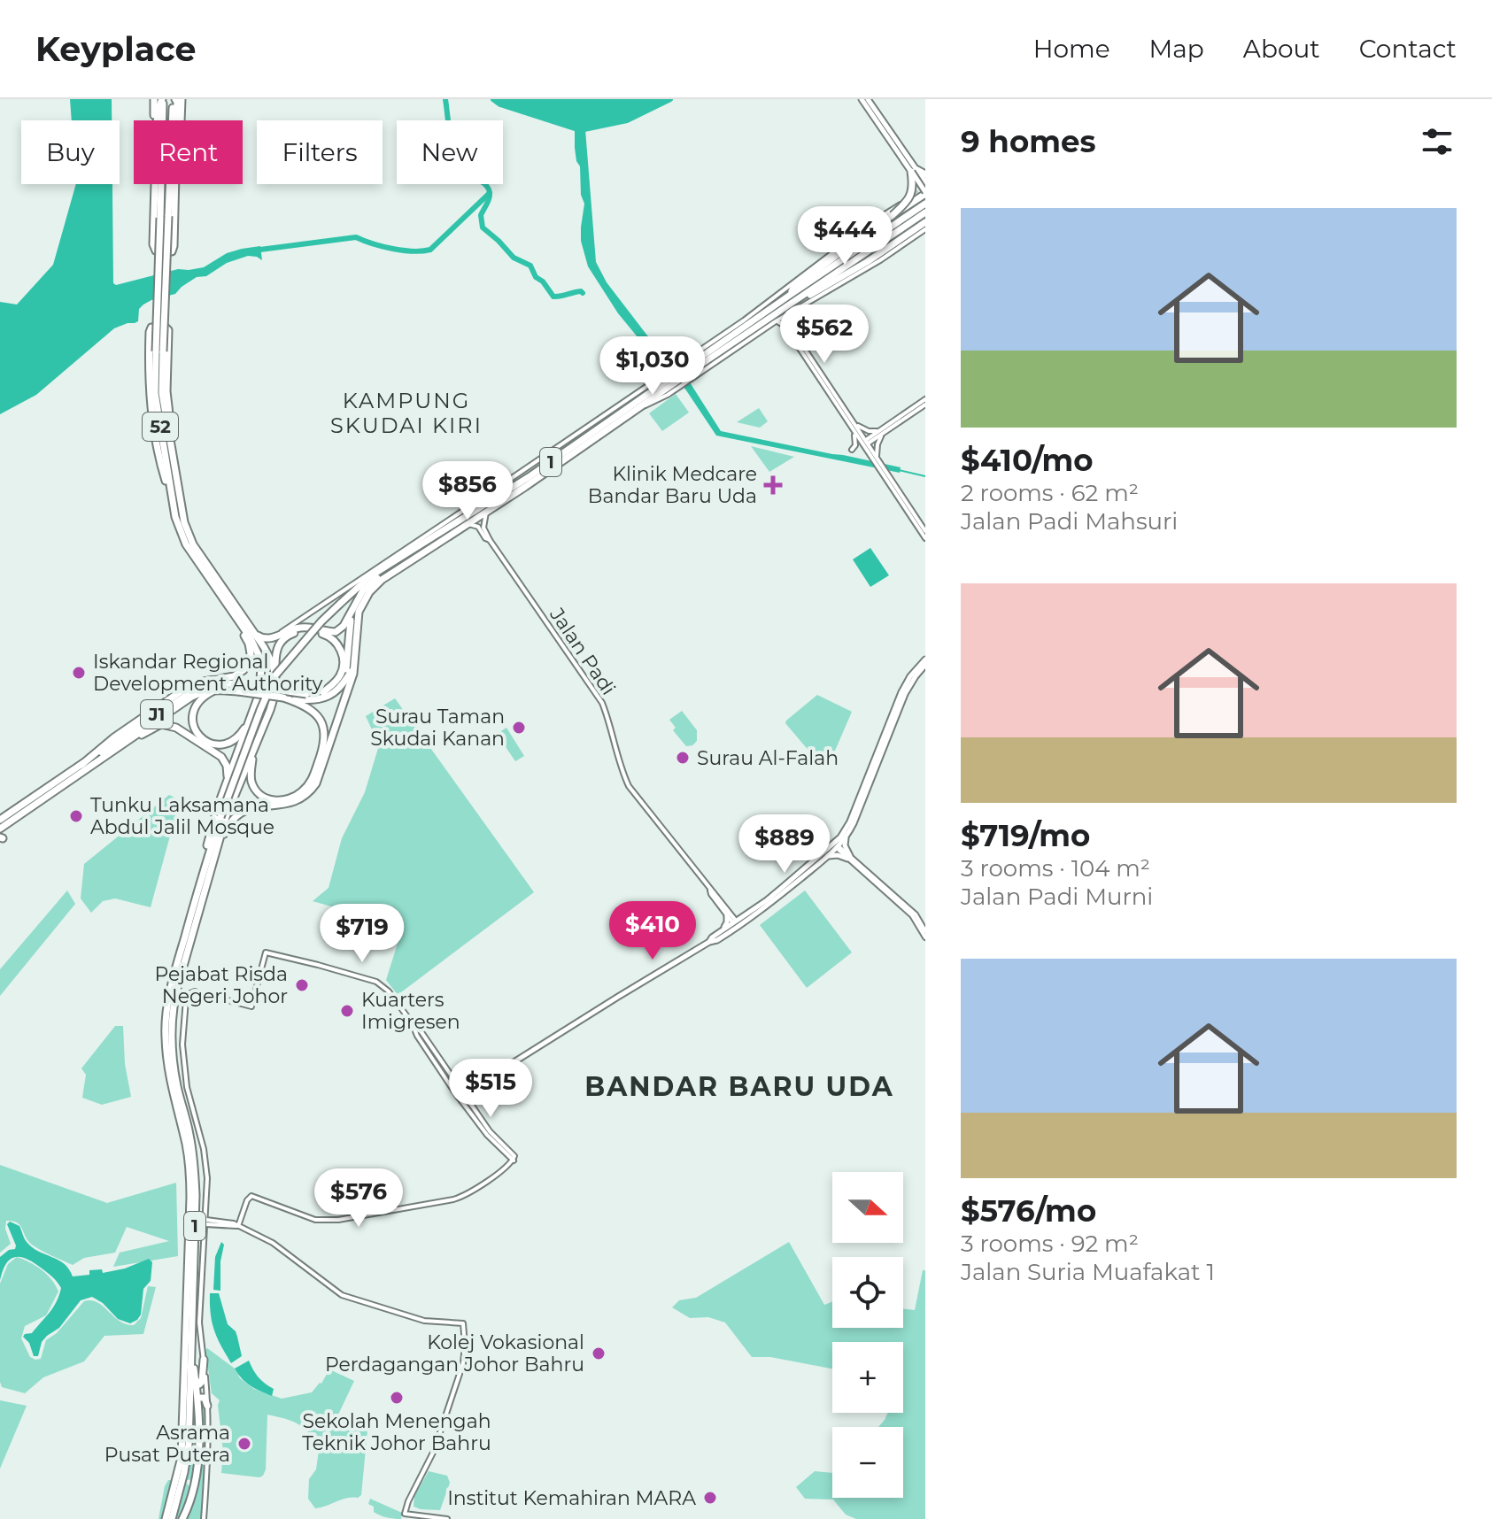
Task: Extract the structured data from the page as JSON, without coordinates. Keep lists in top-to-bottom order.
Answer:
{
  "streets": {
    "highway": ["52", "1", "J1"],
    "street": ["Jalan Padi"]
  },
  "crossings": [
    ["52", "1"],
    ["1", "Jalan Padi"]
  ],
  "districts": ["KAMPUNG SKUDAI KIRI", "BANDAR BARU UDA"],
  "places": {
    "health": ["Klinik Medcare Bandar Baru Uda"],
    "other": [
      "Iskandar Regional Development Authority",
      "Surau Taman Skudai Kanan",
      "Surau Al-Falah",
      "Tunku Laksamana Abdul Jalil Mosque",
      "Pejabat Risda Negeri Johor",
      "Kuarters Imigresen",
      "Kolej Vokasional Perdagangan Johor Bahru",
      "Sekolah Menengah Teknik Johor Bahru",
      "Asrama Pusat Putera",
      "Institut Kemahiran MARA"
    ]
  },
  "north": "right",
  "page": {
    "header": "Keyplace",
    "nav": [
      "Home",
      "Map",
      "About",
      "Contact"
    ],
    "heading": "9 homes",
    "chip": [
      "Buy",
      "Rent",
      "Filters",
      "New"
    ],
    "list": [
      {
        "name": "$410/mo",
        "note": "2 rooms · 62 m² · Jalan Padi Mahsuri"
      },
      {
        "name": "$719/mo",
        "note": "3 rooms · 104 m² · Jalan Padi Murni"
      },
      {
        "name": "$576/mo",
        "note": "3 rooms · 92 m² · Jalan Suria Muafakat 1"
      }
    ],
    "price": [
      "$444",
      "$562",
      "$1,030",
      "$856",
      "$889",
      "$410",
      "$719",
      "$515",
      "$576"
    ],
    "map_buttons": ["+", "−"]
  }
}
